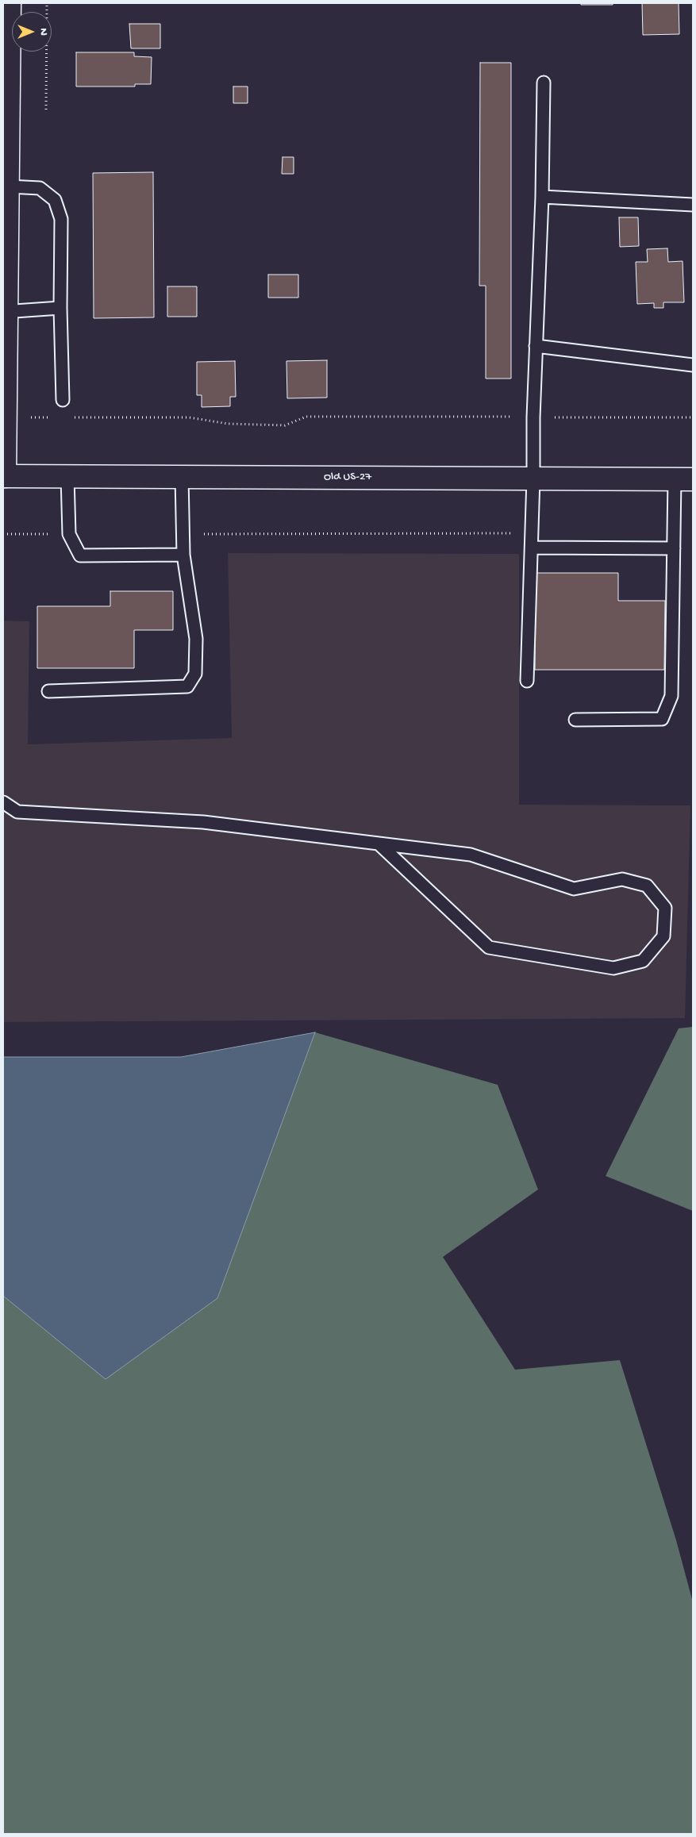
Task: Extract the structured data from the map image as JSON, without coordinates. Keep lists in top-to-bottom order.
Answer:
{
  "streets": {
    "main road": ["Old US-27"]
  },
  "north": "right"
}
